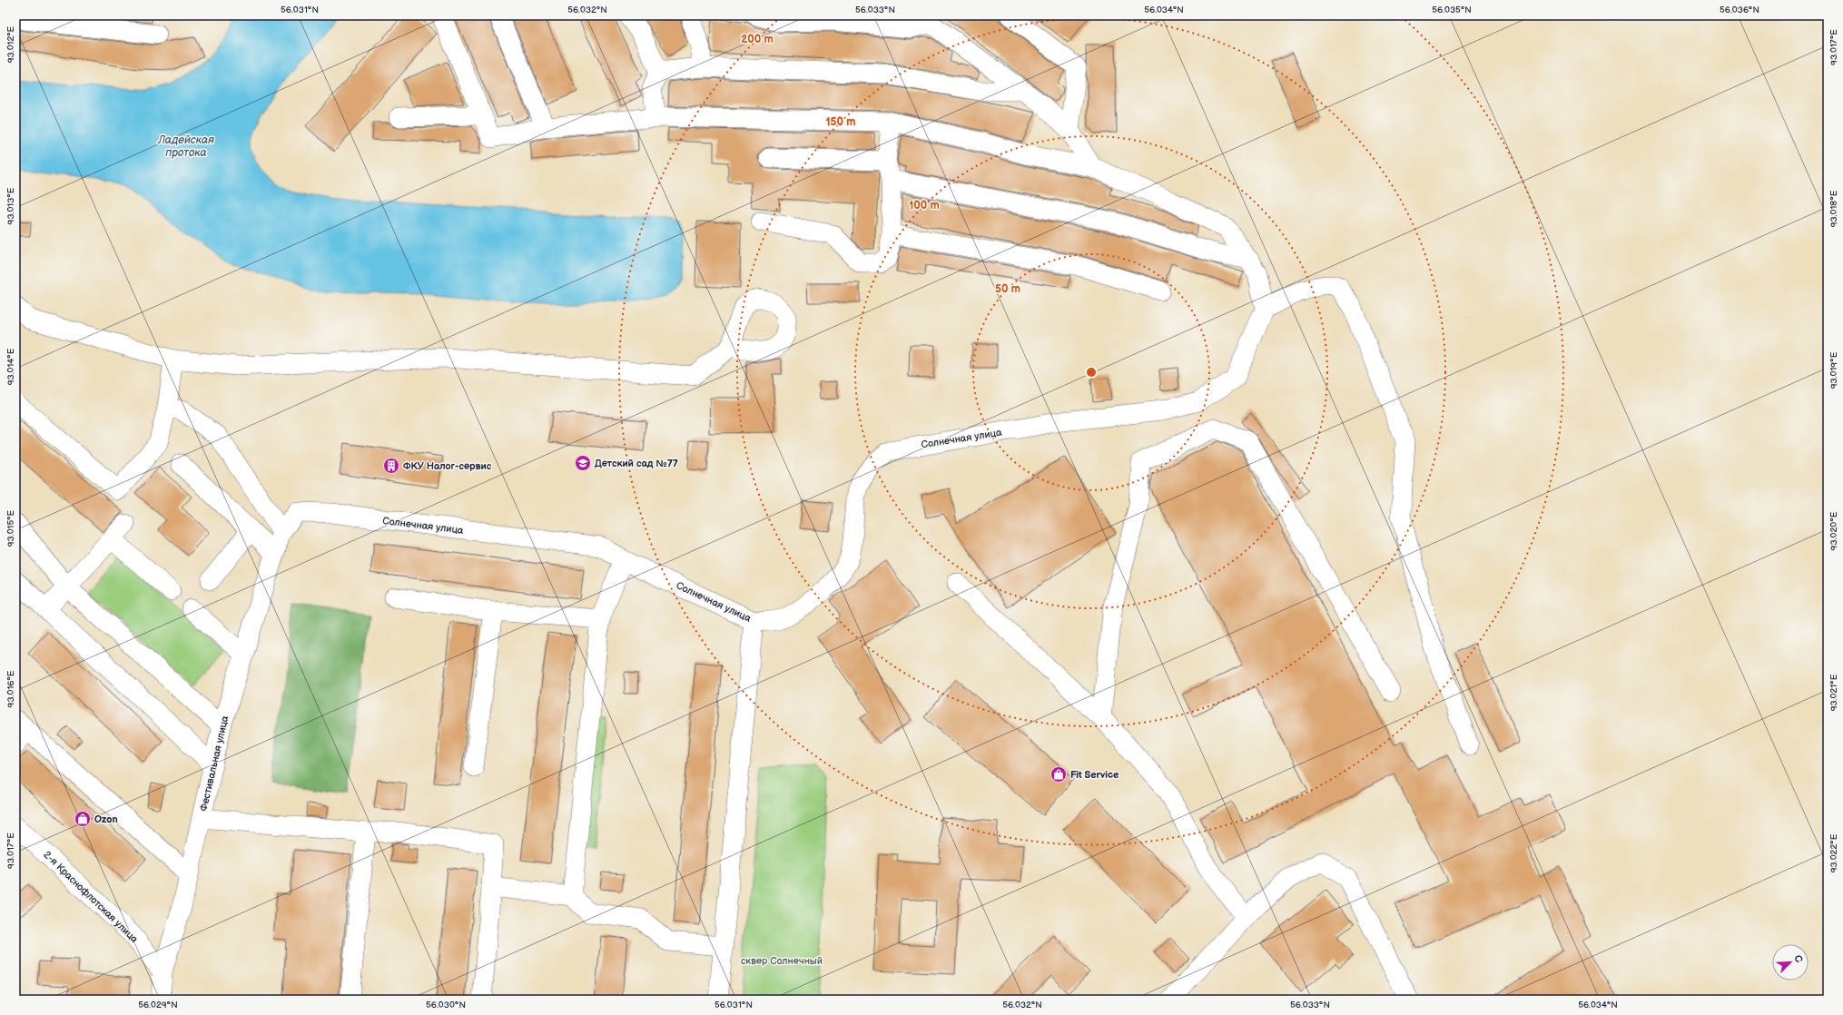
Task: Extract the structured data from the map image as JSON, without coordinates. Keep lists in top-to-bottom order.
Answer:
{
  "streets": {
    "street": ["Солнечная улица", "Фестивальная улица", "2-я Краснофлотская улица"]
  },
  "crossings": [
    ["Солнечная улица", "Фестивальная улица"],
    ["Фестивальная улица", "2-я Краснофлотская улица"]
  ],
  "water": ["Ладейская протока"],
  "parks": ["сквер Солнечный"],
  "places": {
    "school or university": ["Детский сад №77"],
    "building": ["ФКУ Налог-сервис"],
    "shop": ["Fit Service", "Ozon"]
  },
  "north": "top right",
  "coordinates": [
    "56.031°N",
    "56.032°N",
    "56.033°N",
    "56.034°N",
    "56.035°N",
    "56.036°N",
    "93.012°E",
    "93.017°E",
    "93.013°E",
    "93.018°E",
    "93.014°E",
    "93.019°E",
    "93.015°E",
    "93.020°E",
    "93.016°E",
    "93.021°E",
    "93.022°E",
    "56.029°N",
    "56.030°N"
  ],
  "rings": [
    "200 m",
    "150 m",
    "100 m",
    "50 m"
  ]
}
